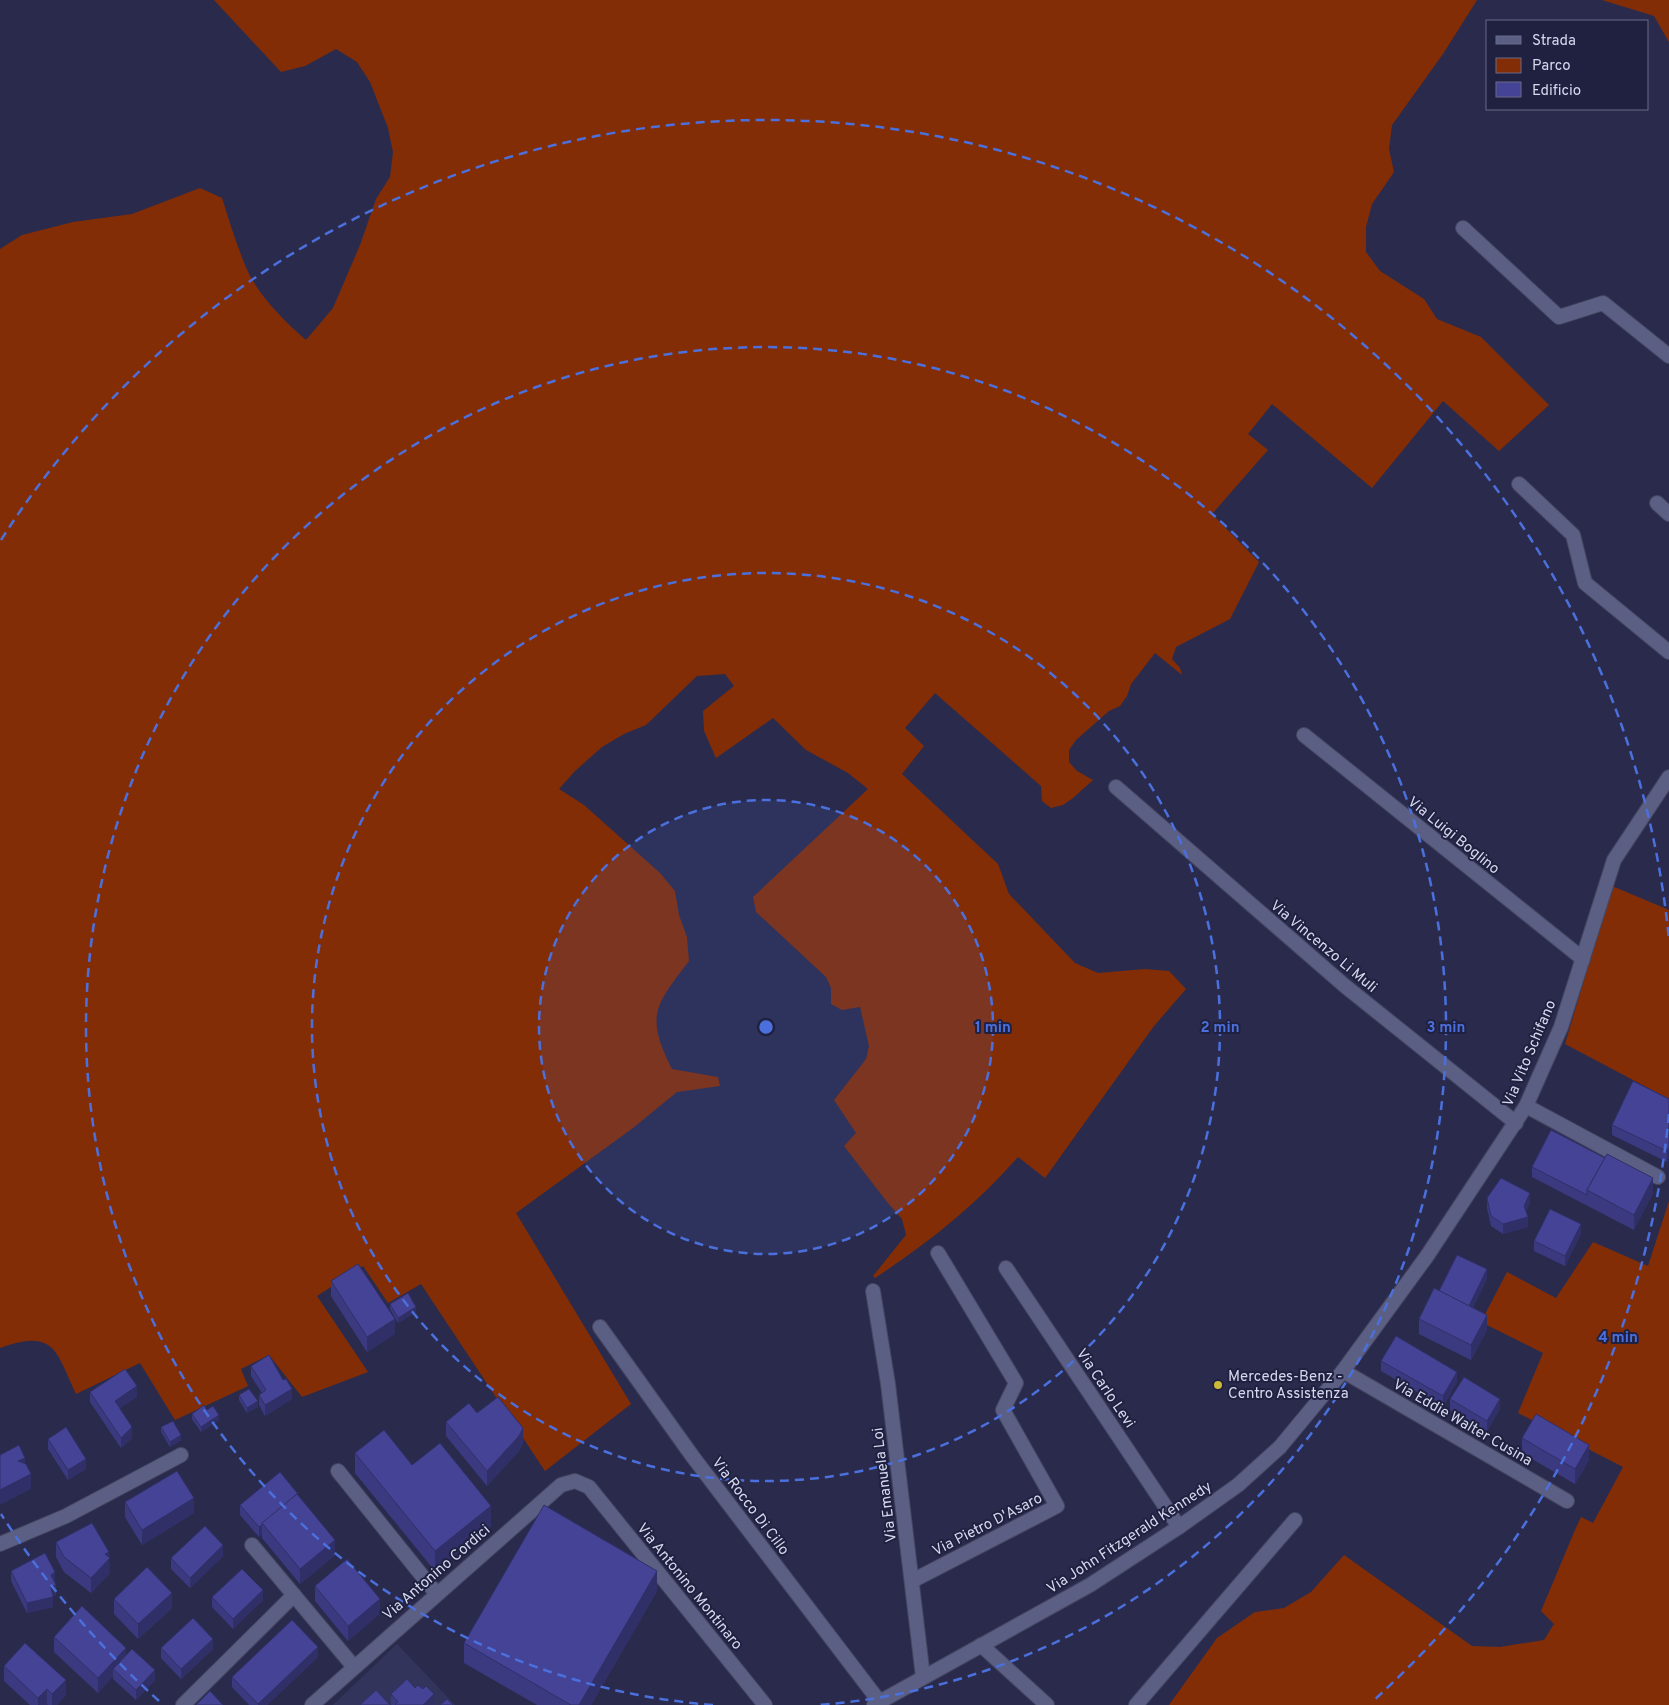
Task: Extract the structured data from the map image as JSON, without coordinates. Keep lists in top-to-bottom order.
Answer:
{
  "streets": {
    "street": [
      "Via Luigi Boglino",
      "Via Vincenzo Li Muli",
      "Via Vito Schifano",
      "Via Carlo Levi",
      "Via Eddie Walter Cusina",
      "Via Emanuela Loi",
      "Via Rocco Di Cillo",
      "Via Pietro D'Asaro",
      "Via John Fitzgerald Kennedy",
      "Via Antonino Cordici",
      "Via Antonino Montinaro"
    ]
  },
  "crossings": [
    ["Via Luigi Boglino", "Via Vito Schifano"],
    ["Via Vincenzo Li Muli", "Via Vito Schifano"],
    ["Via Vito Schifano", "Via Eddie Walter Cusina"],
    ["Via Vito Schifano", "Via John Fitzgerald Kennedy"],
    ["Via Carlo Levi", "Via John Fitzgerald Kennedy"],
    ["Via Eddie Walter Cusina", "Via John Fitzgerald Kennedy"],
    ["Via Emanuela Loi", "Via Pietro D'Asaro"],
    ["Via Emanuela Loi", "Via John Fitzgerald Kennedy"],
    ["Via Rocco Di Cillo", "Via John Fitzgerald Kennedy"],
    ["Via Antonino Cordici", "Via Antonino Montinaro"]
  ],
  "places": ["Mercedes-Benz - Centro Assistenza"],
  "legend": ["Strada", "Parco", "Edificio"],
  "rings": [
    "1 min",
    "2 min",
    "3 min",
    "4 min"
  ]
}
